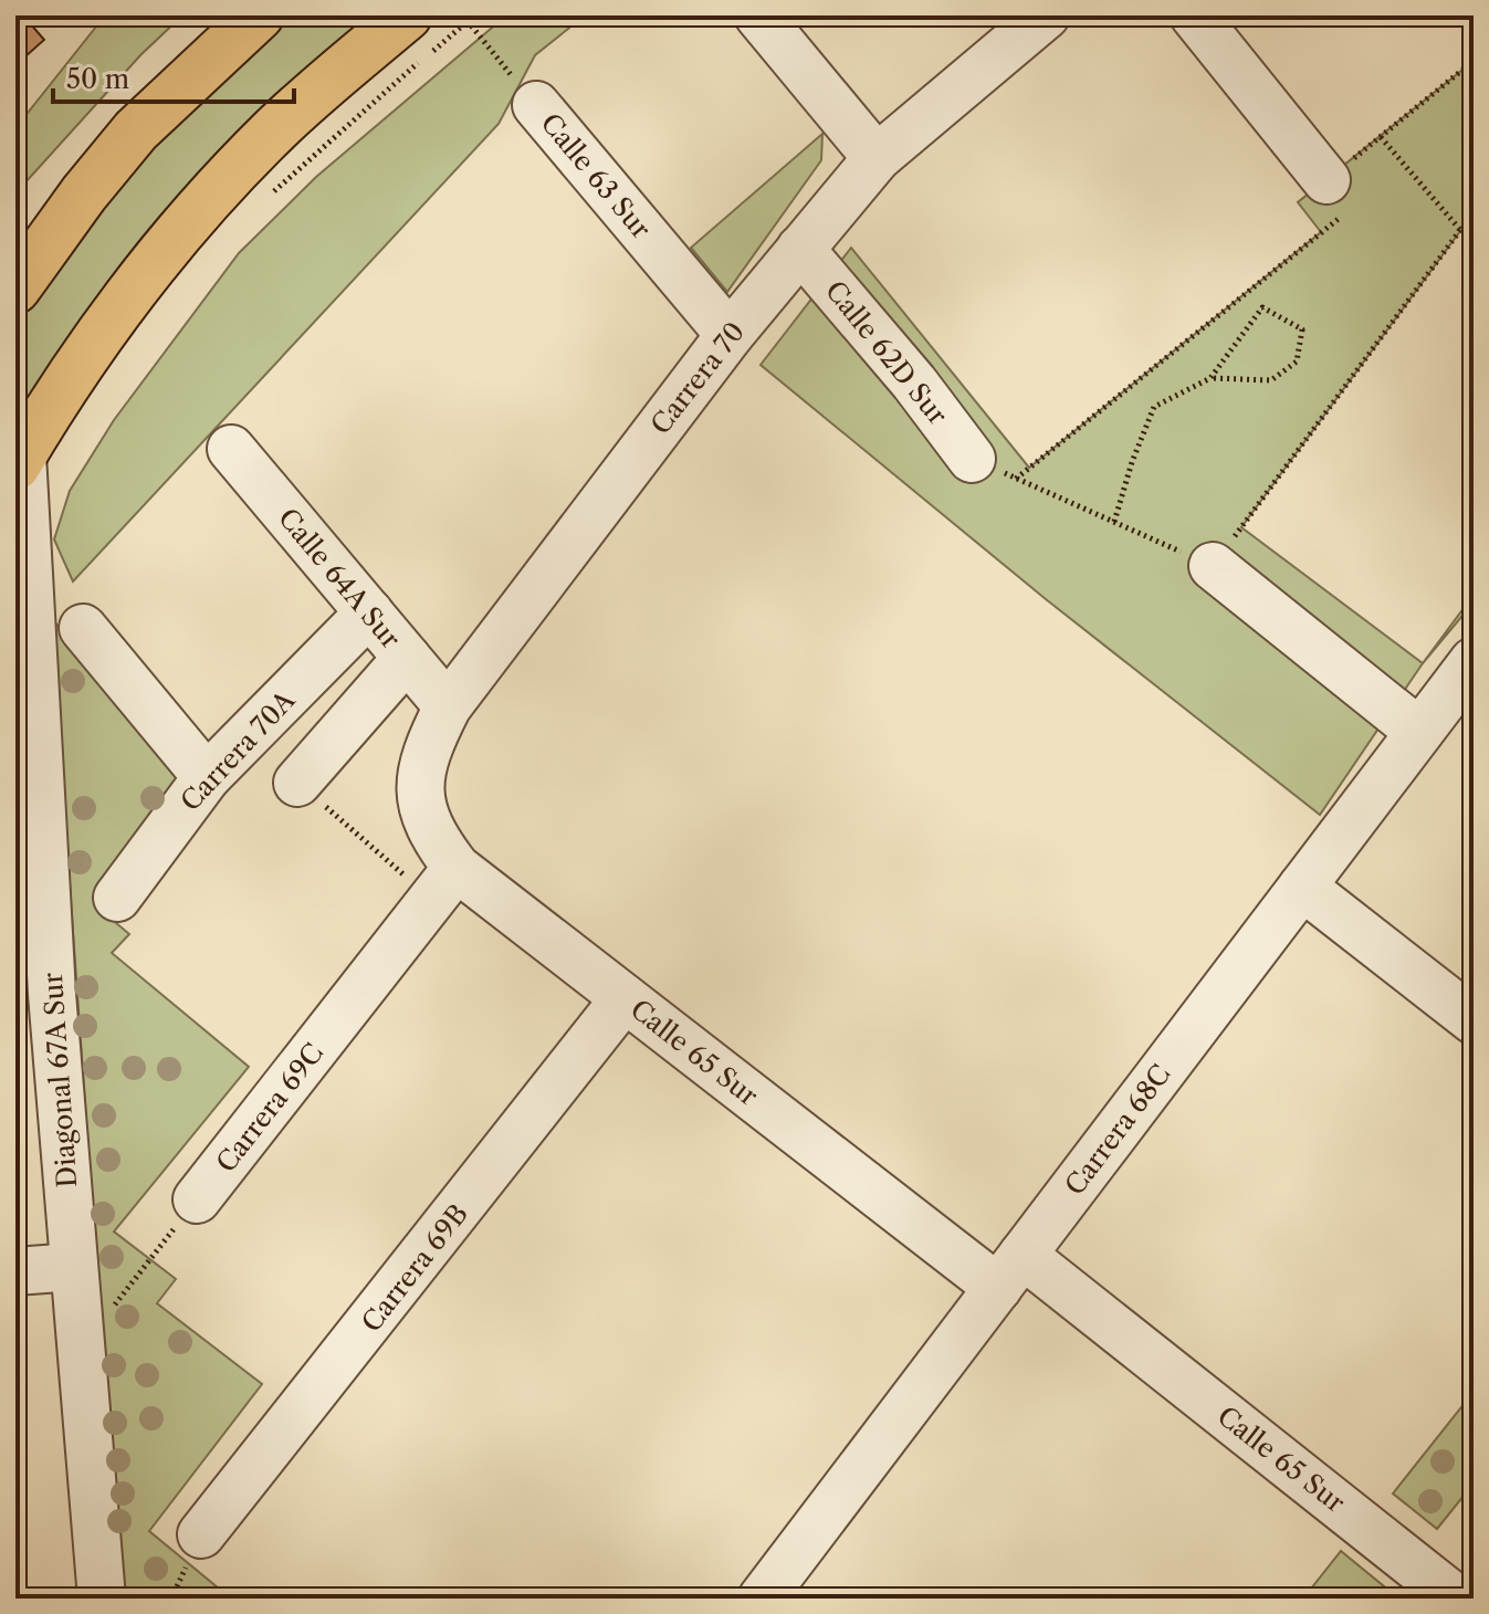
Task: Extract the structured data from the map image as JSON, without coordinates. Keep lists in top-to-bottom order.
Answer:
{
  "streets": {
    "street": [
      "Calle 63 Sur",
      "Calle 62D Sur",
      "Carrera 70",
      "Calle 64A Sur",
      "Carrera 70A",
      "Calle 65 Sur",
      "Diagonal 67A Sur",
      "Carrera 69C",
      "Carrera 68C",
      "Carrera 69B"
    ]
  },
  "crossings": [
    ["Calle 63 Sur", "Carrera 70"],
    ["Calle 62D Sur", "Carrera 70"],
    ["Carrera 70", "Calle 64A Sur"],
    ["Carrera 70", "Calle 65 Sur"],
    ["Calle 64A Sur", "Carrera 70A"],
    ["Calle 65 Sur", "Carrera 69C"],
    ["Calle 65 Sur", "Carrera 68C"],
    ["Calle 65 Sur", "Carrera 69B"]
  ],
  "scale_bar": "50 m"
}
